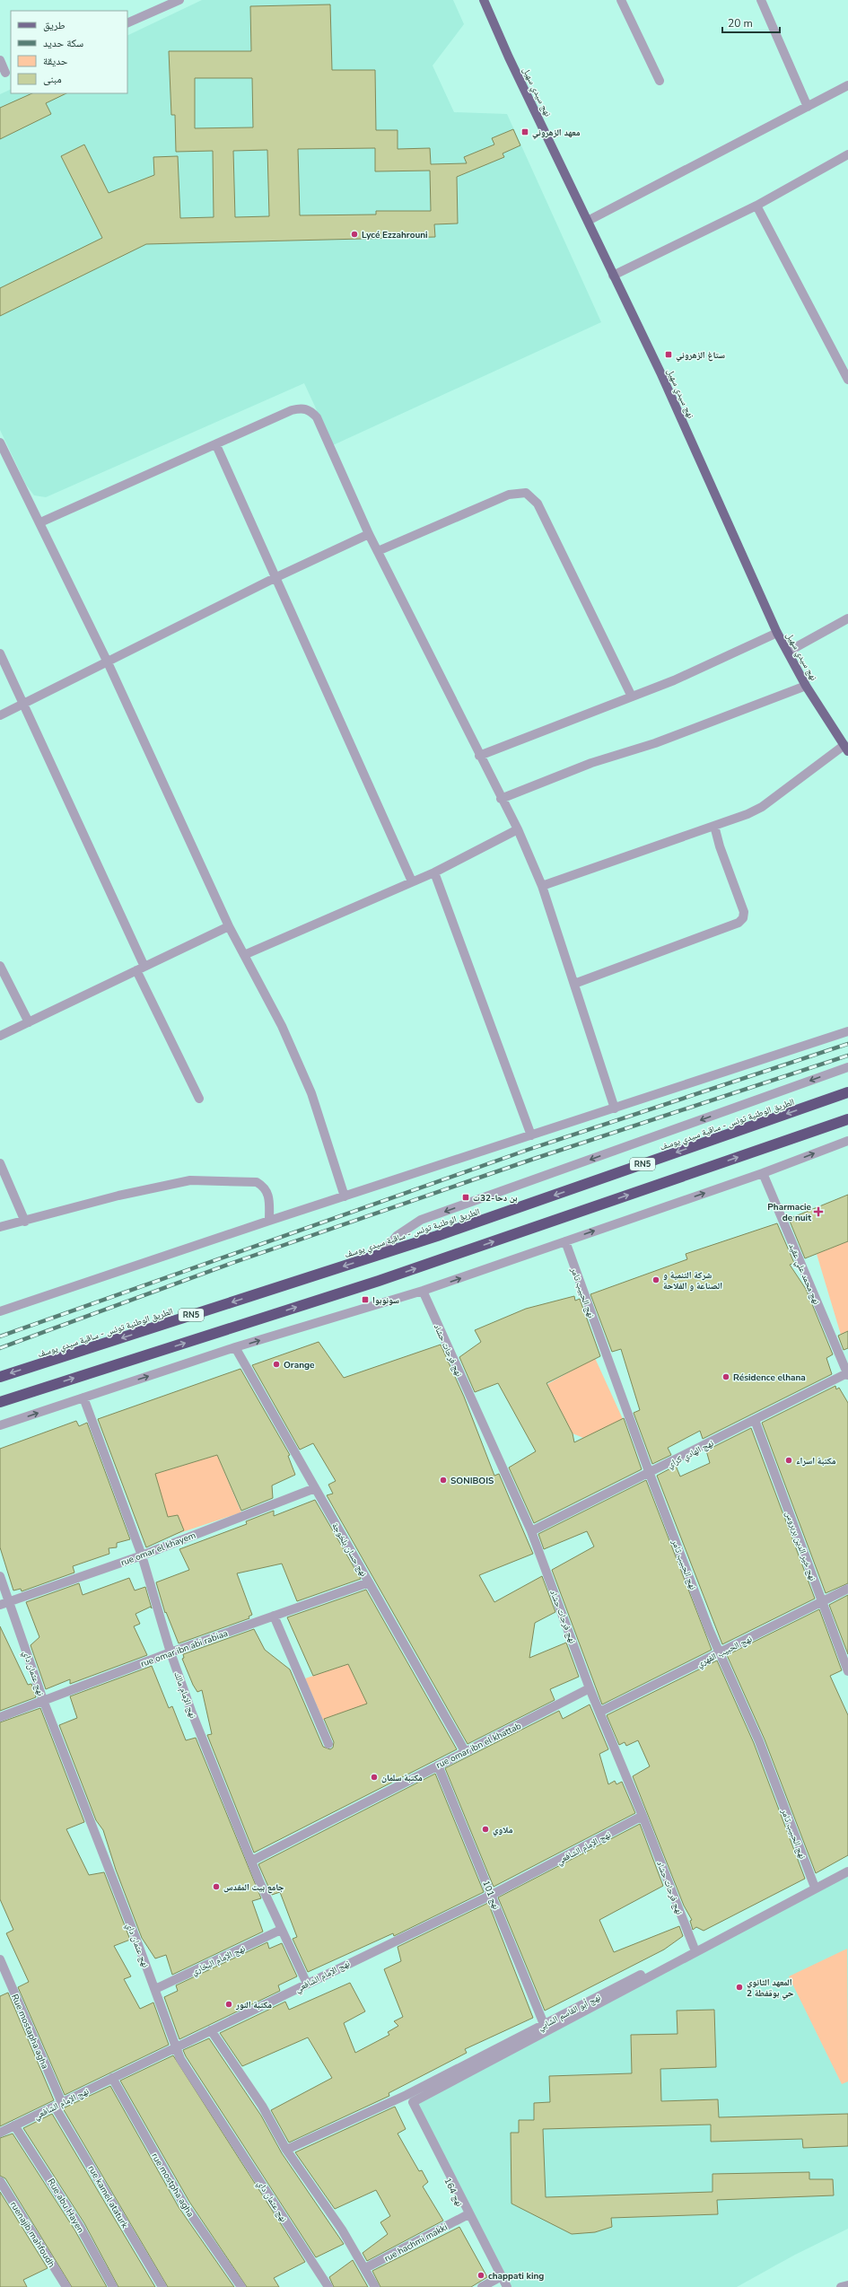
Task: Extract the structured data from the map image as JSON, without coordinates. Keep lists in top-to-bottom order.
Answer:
{
  "streets": {
    "highway": ["الطريق الوطنية تونس - ساقية سيدي يوسف", "RN5"],
    "main road": ["نهج سيدي سهيل"],
    "street": [
      "نهج محمد علي عقيد",
      "نهج الحبيب ثامر",
      "نهج فرحات حشاد",
      "نهج الهادي كراي",
      "نهج خير الدين بربروس",
      "rue omar el khayem",
      "نهج حسان بلخوجة",
      "rue omar ibn abi rabiaa",
      "نهج الحبيب الفهري",
      "نهج عثمان داي",
      "نهج الإمام مالك",
      "rue omar ibn el khattab",
      "نهج الإمام الشافعي",
      "نهج 101",
      "نهج الإمام البخاري",
      "نهج أبو القاسم الشابي",
      "Rue mostapha agha",
      "rue mostpha agha",
      "نهج 164",
      "rue kamel ataturk",
      "Rue abu Hayen",
      "ruenajib mahfoudh",
      "rue hachmi makki"
    ]
  },
  "crossings": [
    ["نهج محمد علي عقيد", "نهج الهادي كراي"],
    ["نهج الحبيب ثامر", "نهج الهادي كراي"],
    ["نهج الحبيب ثامر", "نهج الحبيب الفهري"],
    ["نهج الحبيب ثامر", "نهج أبو القاسم الشابي"],
    ["نهج فرحات حشاد", "نهج الهادي كراي"],
    ["نهج فرحات حشاد", "نهج الحبيب الفهري"],
    ["نهج فرحات حشاد", "rue omar ibn el khattab"],
    ["نهج فرحات حشاد", "نهج الإمام الشافعي"],
    ["نهج فرحات حشاد", "نهج أبو القاسم الشابي"],
    ["نهج الهادي كراي", "نهج خير الدين بربروس"],
    ["نهج خير الدين بربروس", "نهج الحبيب الفهري"],
    ["rue omar el khayem", "نهج حسان بلخوجة"],
    ["rue omar el khayem", "نهج عثمان داي"],
    ["rue omar el khayem", "نهج الإمام مالك"],
    ["نهج حسان بلخوجة", "rue omar ibn abi rabiaa"],
    ["نهج حسان بلخوجة", "rue omar ibn el khattab"],
    ["rue omar ibn abi rabiaa", "نهج عثمان داي"],
    ["rue omar ibn abi rabiaa", "نهج الإمام مالك"],
    ["نهج عثمان داي", "نهج الإمام الشافعي"],
    ["نهج عثمان داي", "نهج الإمام البخاري"],
    ["نهج الإمام مالك", "rue omar ibn el khattab"],
    ["نهج الإمام مالك", "نهج الإمام الشافعي"],
    ["نهج الإمام مالك", "نهج الإمام البخاري"],
    ["rue omar ibn el khattab", "نهج 101"],
    ["نهج الإمام الشافعي", "نهج 101"],
    ["نهج الإمام الشافعي", "Rue mostapha agha"],
    ["نهج الإمام الشافعي", "rue mostpha agha"],
    ["نهج الإمام الشافعي", "rue kamel ataturk"],
    ["نهج الإمام الشافعي", "Rue abu Hayen"],
    ["نهج 101", "نهج أبو القاسم الشابي"],
    ["نهج أبو القاسم الشابي", "نهج 164"],
    ["Rue mostapha agha", "rue kamel ataturk"],
    ["نهج 164", "rue hachmi makki"]
  ],
  "places": {
    "transit": [
      "معهد الزهروني",
      "ستاغ الزهروني",
      "بن دحا-32ت",
      "سونوبوا"
    ],
    "other": [
      "Lycé Ezzahrouni",
      "شركة التنمية و الصناعة و الفلاحة",
      "Orange",
      "Résidence elhana",
      "مكتبة اسراء",
      "SONIBOIS",
      "مكتبة سلمان",
      "ملاوي",
      "جامع بيت المقدس",
      "المعهد الثانوي حي بوقفطة 2",
      "مكتبة النور",
      "chappati king"
    ],
    "health": ["Pharmacie de nuit"]
  },
  "legend": [
    "طريق",
    "سكة حديد",
    "حديقة",
    "مبنى"
  ],
  "scale_bar": "20 m"
}
